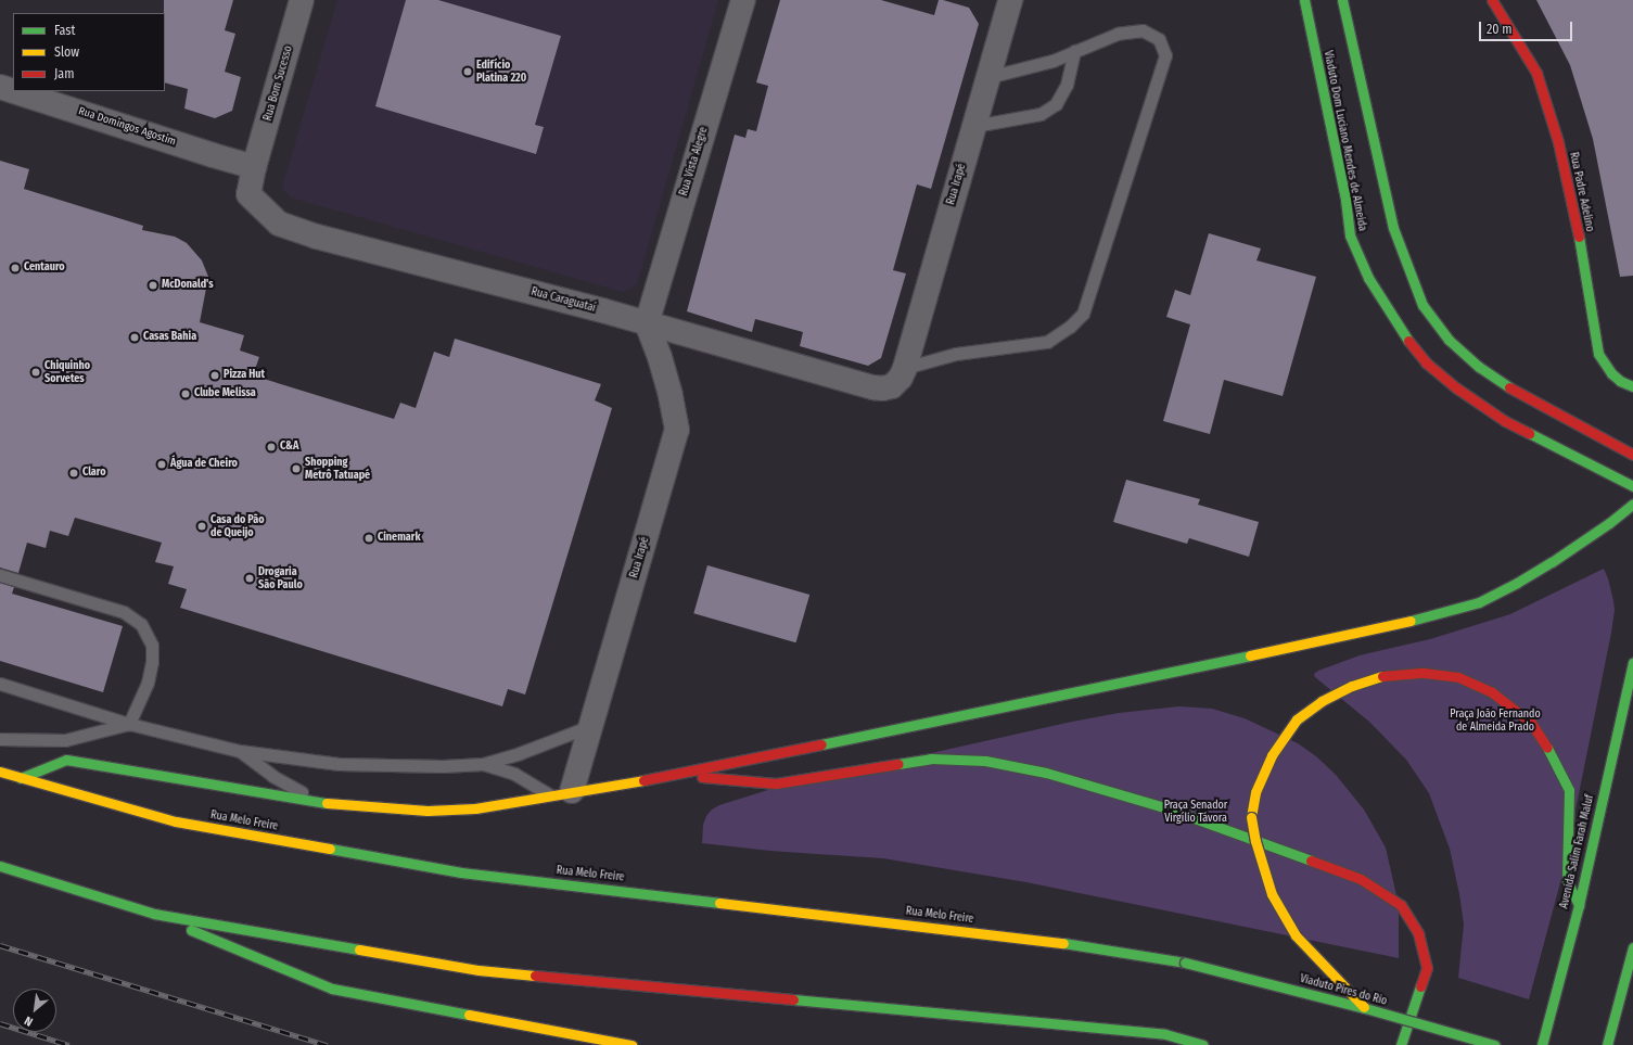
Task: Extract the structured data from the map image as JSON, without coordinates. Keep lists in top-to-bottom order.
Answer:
{
  "streets": {
    "main road": [
      "Viaduto Dom Luciano Mendes de Almeida",
      "Rua Padre Adelino",
      "Rua Melo Freire",
      "Avenida Salim Farah Maluf",
      "Viaduto Pires do Rio"
    ],
    "street": [
      "Rua Bom Sucesso",
      "Rua Domingos Agostim",
      "Rua Vista Alegre",
      "Rua Irapé",
      "Rua Caraguataí"
    ]
  },
  "crossings": [
    ["Rua Bom Sucesso", "Rua Domingos Agostim"],
    ["Rua Bom Sucesso", "Rua Caraguataí"],
    ["Rua Domingos Agostim", "Rua Caraguataí"],
    ["Rua Vista Alegre", "Rua Irapé"],
    ["Rua Vista Alegre", "Rua Caraguataí"],
    ["Rua Irapé", "Rua Caraguataí"],
    ["Rua Melo Freire", "Viaduto Pires do Rio"]
  ],
  "parks": ["Praça João Fernando de Almeida Prado", "Praça Senador Virgílio Távora"],
  "places": [
    "Edifício Platina 220",
    "Centauro",
    "McDonald's",
    "Casas Bahia",
    "Chiquinho Sorvetes",
    "Pizza Hut",
    "Clube Melissa",
    "C&A",
    "Água de Cheiro",
    "Shopping Metrô Tatuapé",
    "Claro",
    "Casa do Pão de Queijo",
    "Cinemark",
    "Drogaria São Paulo"
  ],
  "legend": ["Fast", "Slow", "Jam"],
  "scale_bar": "20 m",
  "north": "bottom left"
}
